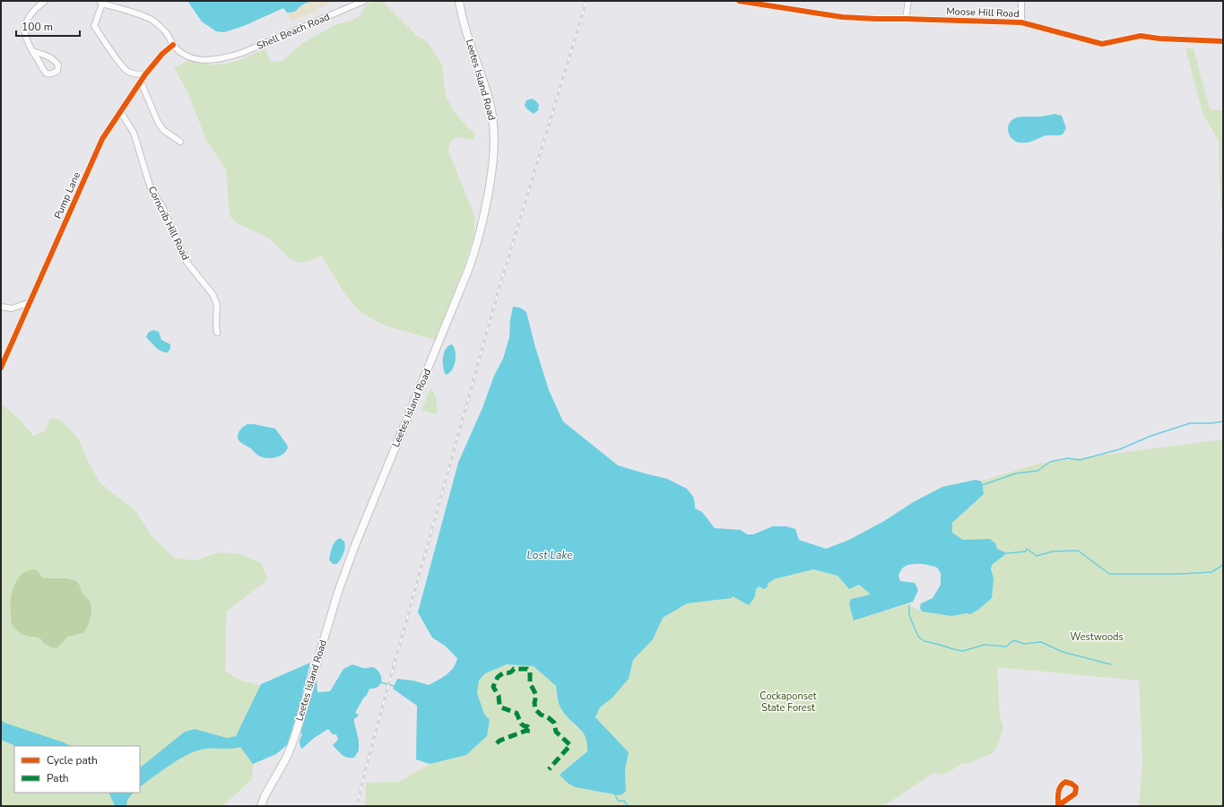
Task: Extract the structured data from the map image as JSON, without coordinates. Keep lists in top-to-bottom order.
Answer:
{
  "streets": {
    "main road": ["Leetes Island Road"],
    "street": [
      "Moose Hill Road",
      "Shell Beach Road",
      "Pump Lane",
      "Corncrib Hill Road"
    ]
  },
  "crossings": [
    ["Shell Beach Road", "Pump Lane"],
    ["Pump Lane", "Corncrib Hill Road"]
  ],
  "water": ["Lost Lake"],
  "parks": ["Westwoods", "Cockaponset State Forest"],
  "legend": ["Cycle path", "Path"],
  "scale_bar": "100 m"
}
